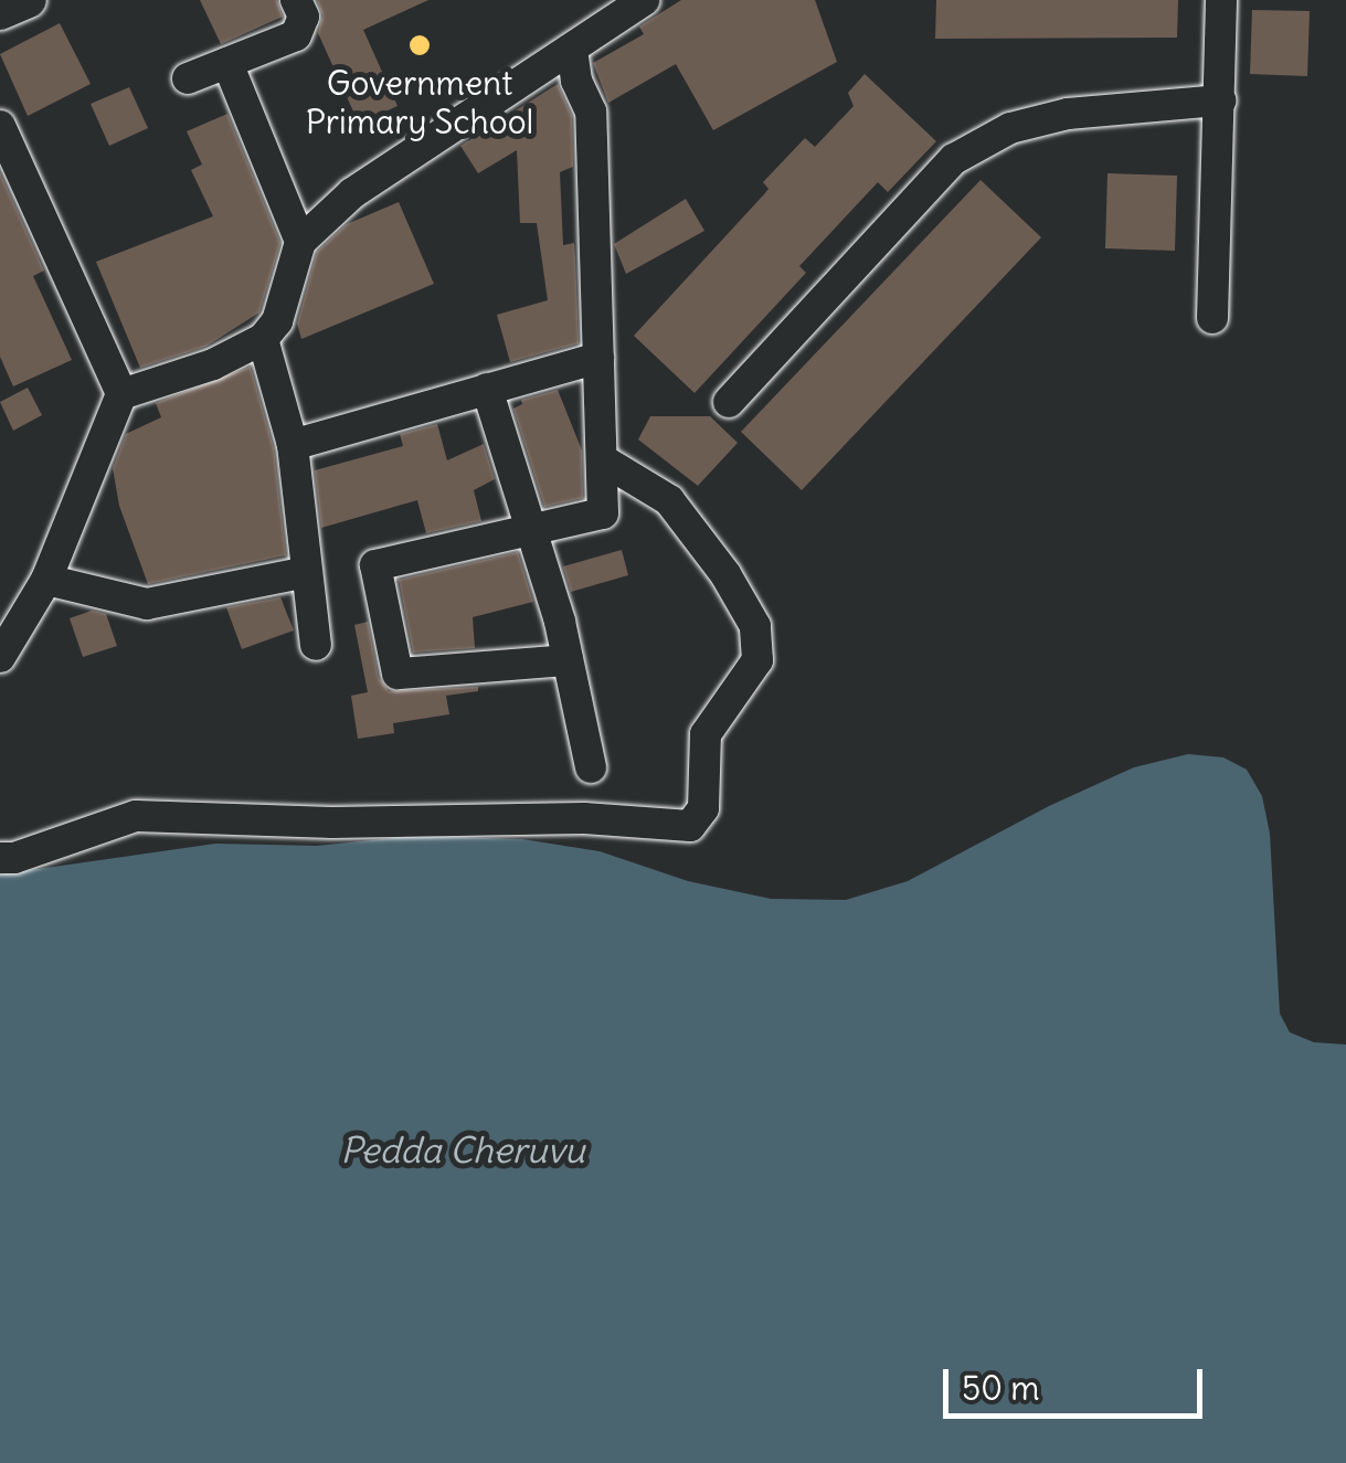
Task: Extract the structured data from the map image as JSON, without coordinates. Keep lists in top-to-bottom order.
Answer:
{
  "water": ["Pedda Cheruvu"],
  "places": ["Government Primary School"],
  "scale_bar": "50 m"
}
